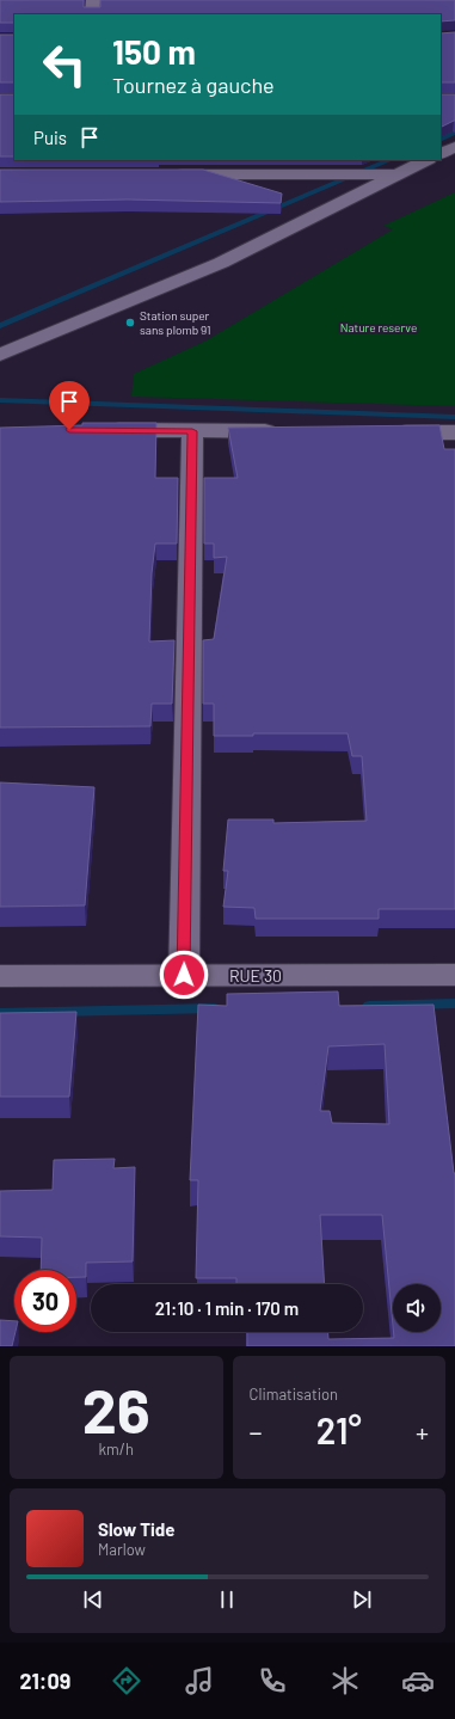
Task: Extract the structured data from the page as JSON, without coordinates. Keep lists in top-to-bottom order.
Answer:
{
  "streets": {
    "street": ["RUE 30"]
  },
  "parks": ["Nature reserve"],
  "places": ["Station super sans plomb 91"],
  "page": {
    "turn": ["150 m", "Tournez à gauche"],
    "then": "Puis",
    "limit": "30",
    "trip": "21:10 · 1 min · 170 m",
    "tile": [
      ["26", "km/h"],
      "Climatisation"
    ],
    "heat": ["−", "21°", "+"],
    "song": ["Slow Tide", "Marlow"],
    "tabs": "21:09"
  }
}
